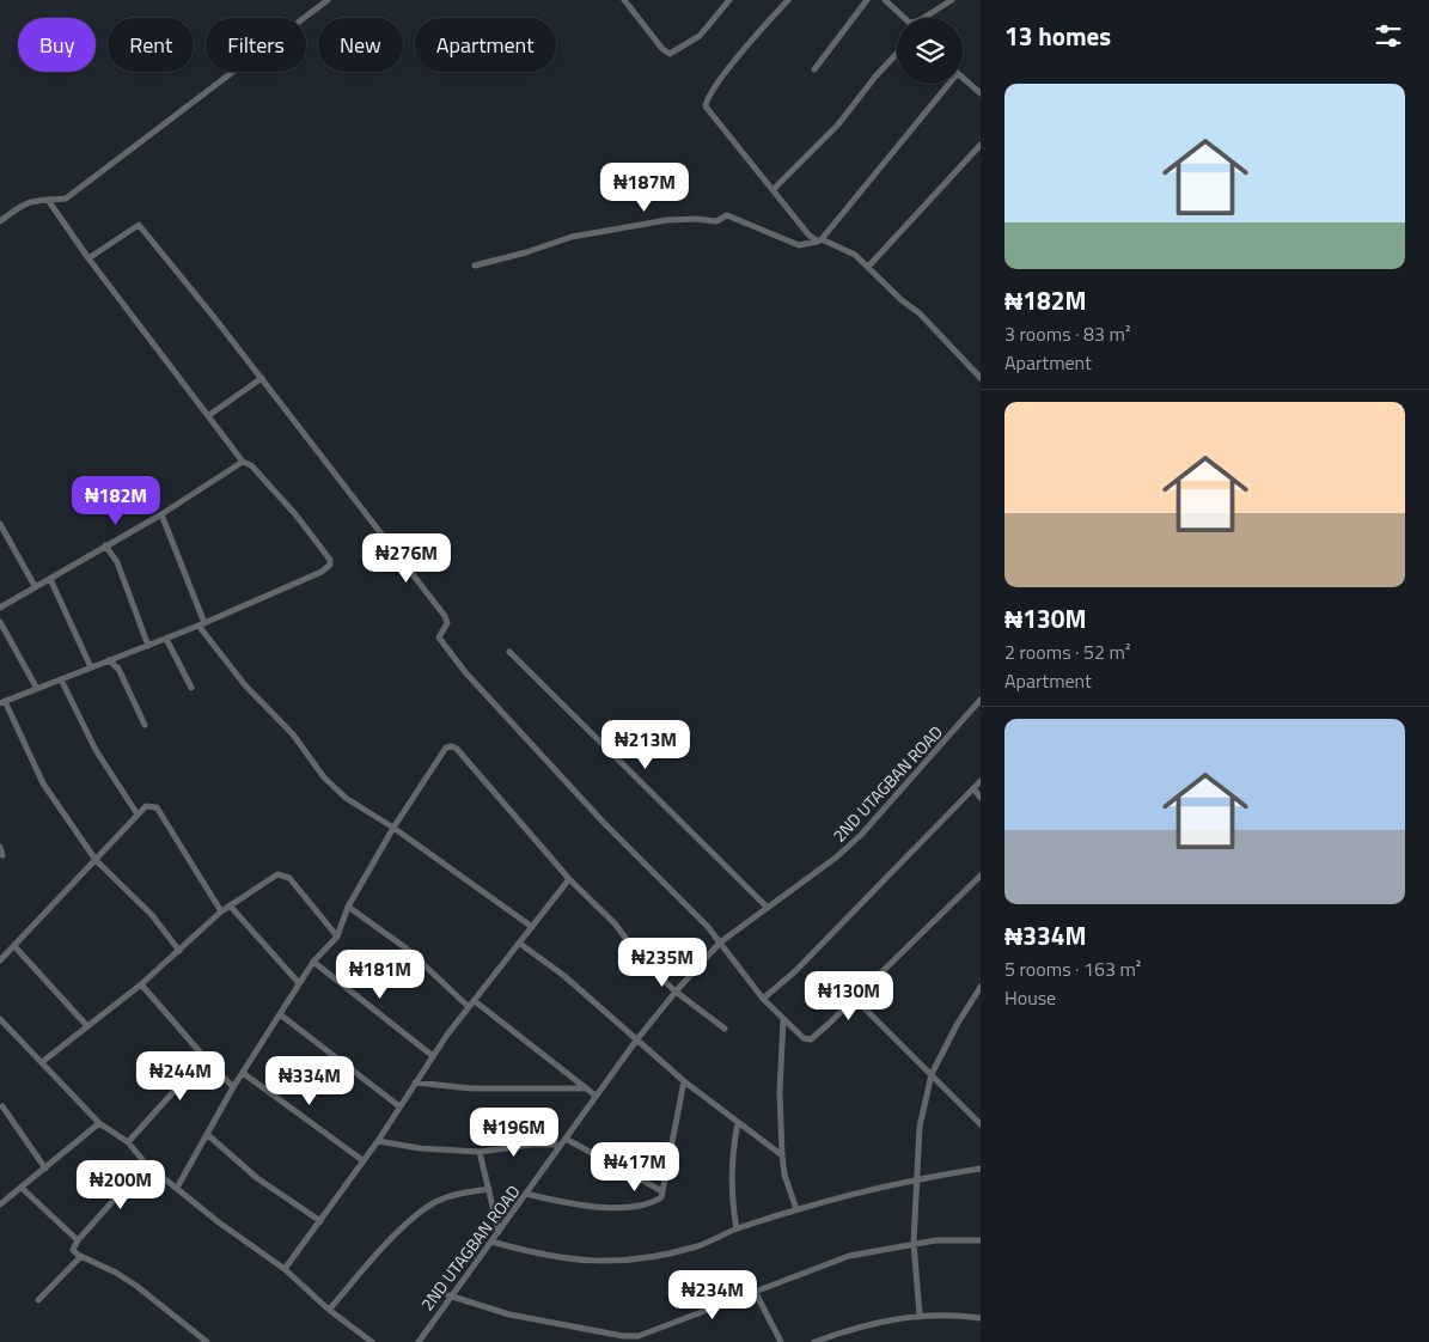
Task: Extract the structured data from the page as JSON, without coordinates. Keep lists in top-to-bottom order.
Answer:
{
  "streets": {
    "street": ["2ND UTAGBAN ROAD"]
  },
  "page": {
    "heading": "13 homes",
    "chip": [
      "Buy",
      "Rent",
      "Filters",
      "New",
      "Apartment"
    ],
    "list": [
      {
        "name": "₦182M",
        "note": "3 rooms · 83 m² · Apartment"
      },
      {
        "name": "₦130M",
        "note": "2 rooms · 52 m² · Apartment"
      },
      {
        "name": "₦334M",
        "note": "5 rooms · 163 m² · House"
      }
    ],
    "price": [
      "₦187M",
      "₦182M",
      "₦276M",
      "₦213M",
      "₦235M",
      "₦181M",
      "₦130M",
      "₦244M",
      "₦334M",
      "₦196M",
      "₦417M",
      "₦200M",
      "₦234M"
    ]
  }
}
